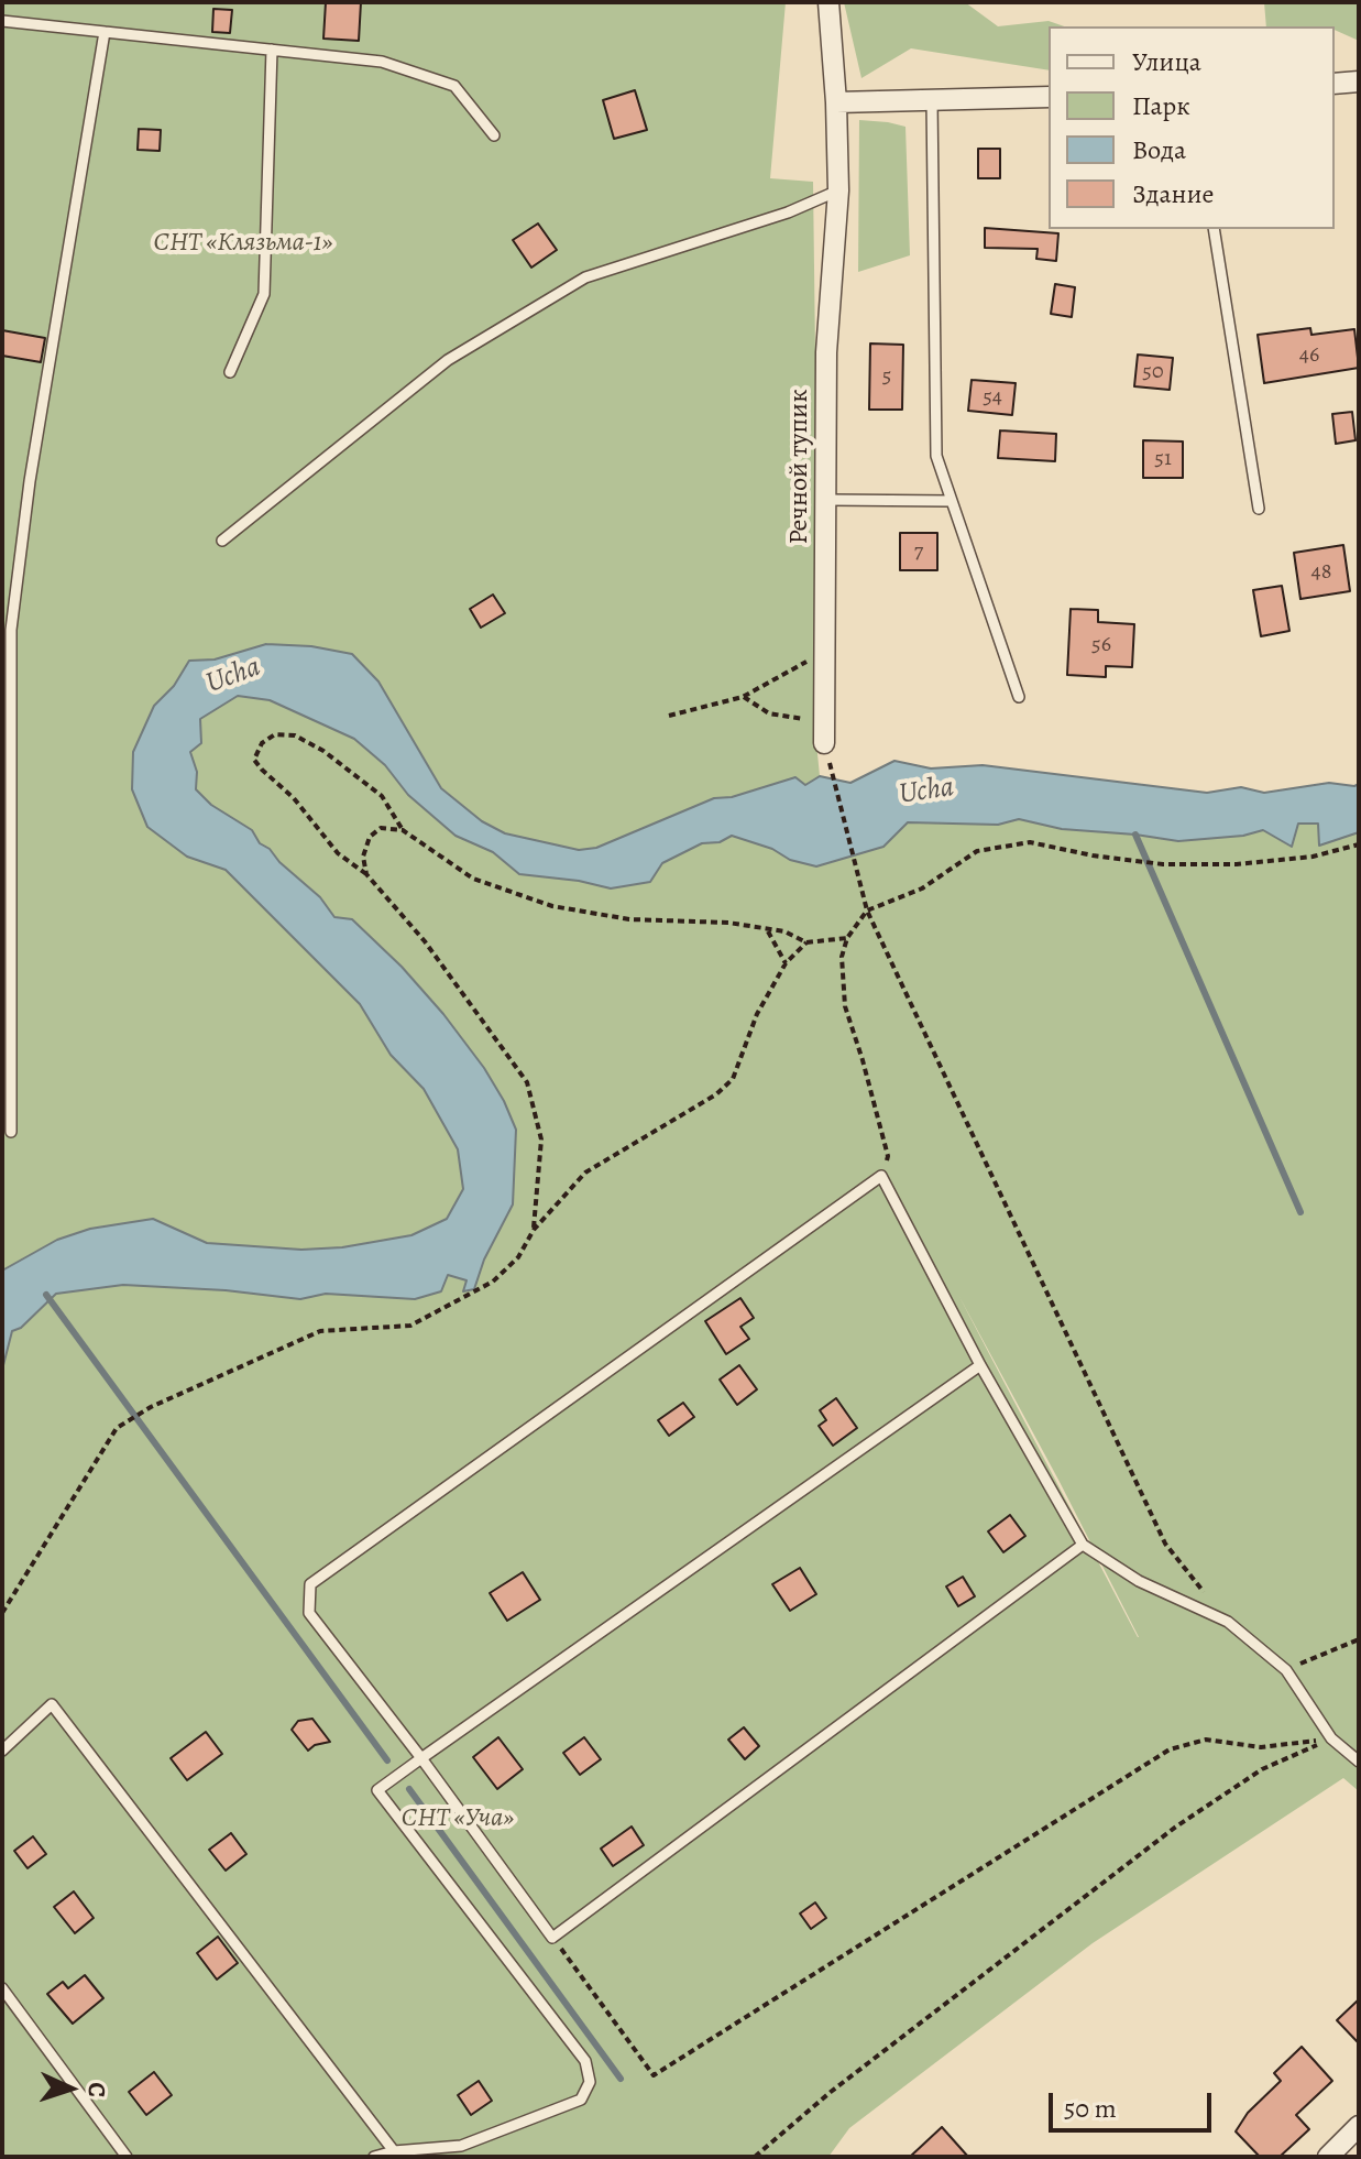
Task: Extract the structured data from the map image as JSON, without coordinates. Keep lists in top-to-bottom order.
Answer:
{
  "streets": {
    "street": ["Речной тупик"]
  },
  "water": ["Ucha"],
  "parks": ["СНТ «Клязьма-1»", "СНТ «Уча»"],
  "house_numbers": [
    "46",
    "50",
    "5",
    "54",
    "51",
    "7",
    "48",
    "56"
  ],
  "legend": [
    "Улица",
    "Парк",
    "Вода",
    "Здание"
  ],
  "scale_bar": "50 m",
  "north": "right"
}
